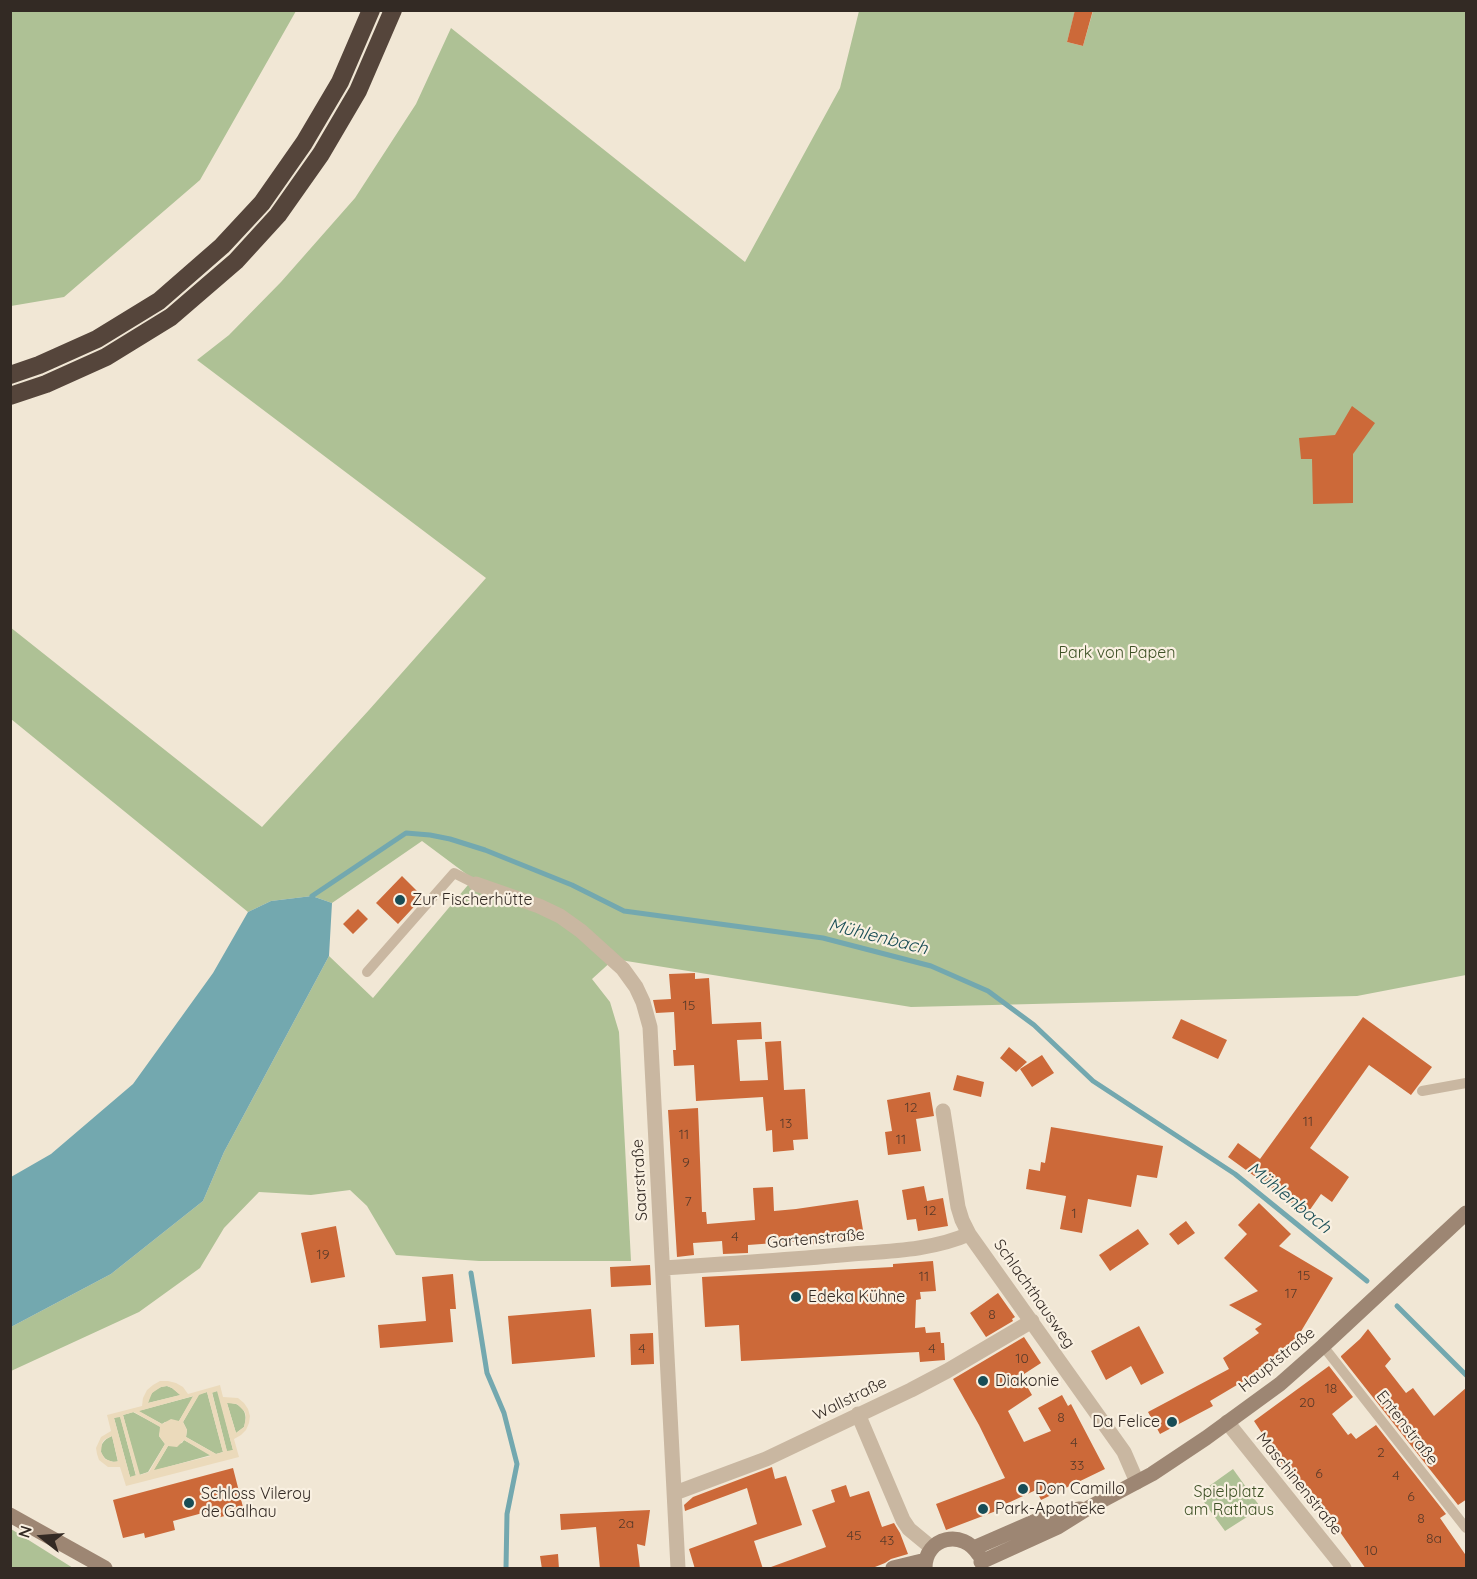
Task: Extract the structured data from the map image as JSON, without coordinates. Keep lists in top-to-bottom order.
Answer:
{
  "streets": {
    "main road": ["Hauptstraße"],
    "street": [
      "Saarstraße",
      "Gartenstraße",
      "Schlachthausweg",
      "Wallstraße",
      "Maschinenstraße"
    ],
    "lane": ["Entenstraße"]
  },
  "crossings": [
    ["Saarstraße", "Gartenstraße"],
    ["Saarstraße", "Wallstraße"],
    ["Gartenstraße", "Schlachthausweg"],
    ["Schlachthausweg", "Hauptstraße"],
    ["Schlachthausweg", "Wallstraße"],
    ["Hauptstraße", "Entenstraße"],
    ["Hauptstraße", "Maschinenstraße"]
  ],
  "water": ["Mühlenbach"],
  "parks": ["Park von Papen", "Spielplatz am Rathaus"],
  "places": [
    "Zur Fischerhütte",
    "Edeka Kühne",
    "Diakonie",
    "Da Felice",
    "Don Camillo",
    "Schloss Vileroy de Galhau",
    "Park-Apotheke"
  ],
  "house_numbers": [
    "15",
    "12",
    "11",
    "13",
    "11",
    "11",
    "9",
    "7",
    "12",
    "1",
    "4",
    "19",
    "15",
    "11",
    "17",
    "8",
    "4",
    "4",
    "10",
    "18",
    "20",
    "8",
    "4",
    "2",
    "33",
    "6",
    "4",
    "6",
    "8",
    "2a",
    "45",
    "8a",
    "43",
    "10"
  ],
  "north": "left"
}
